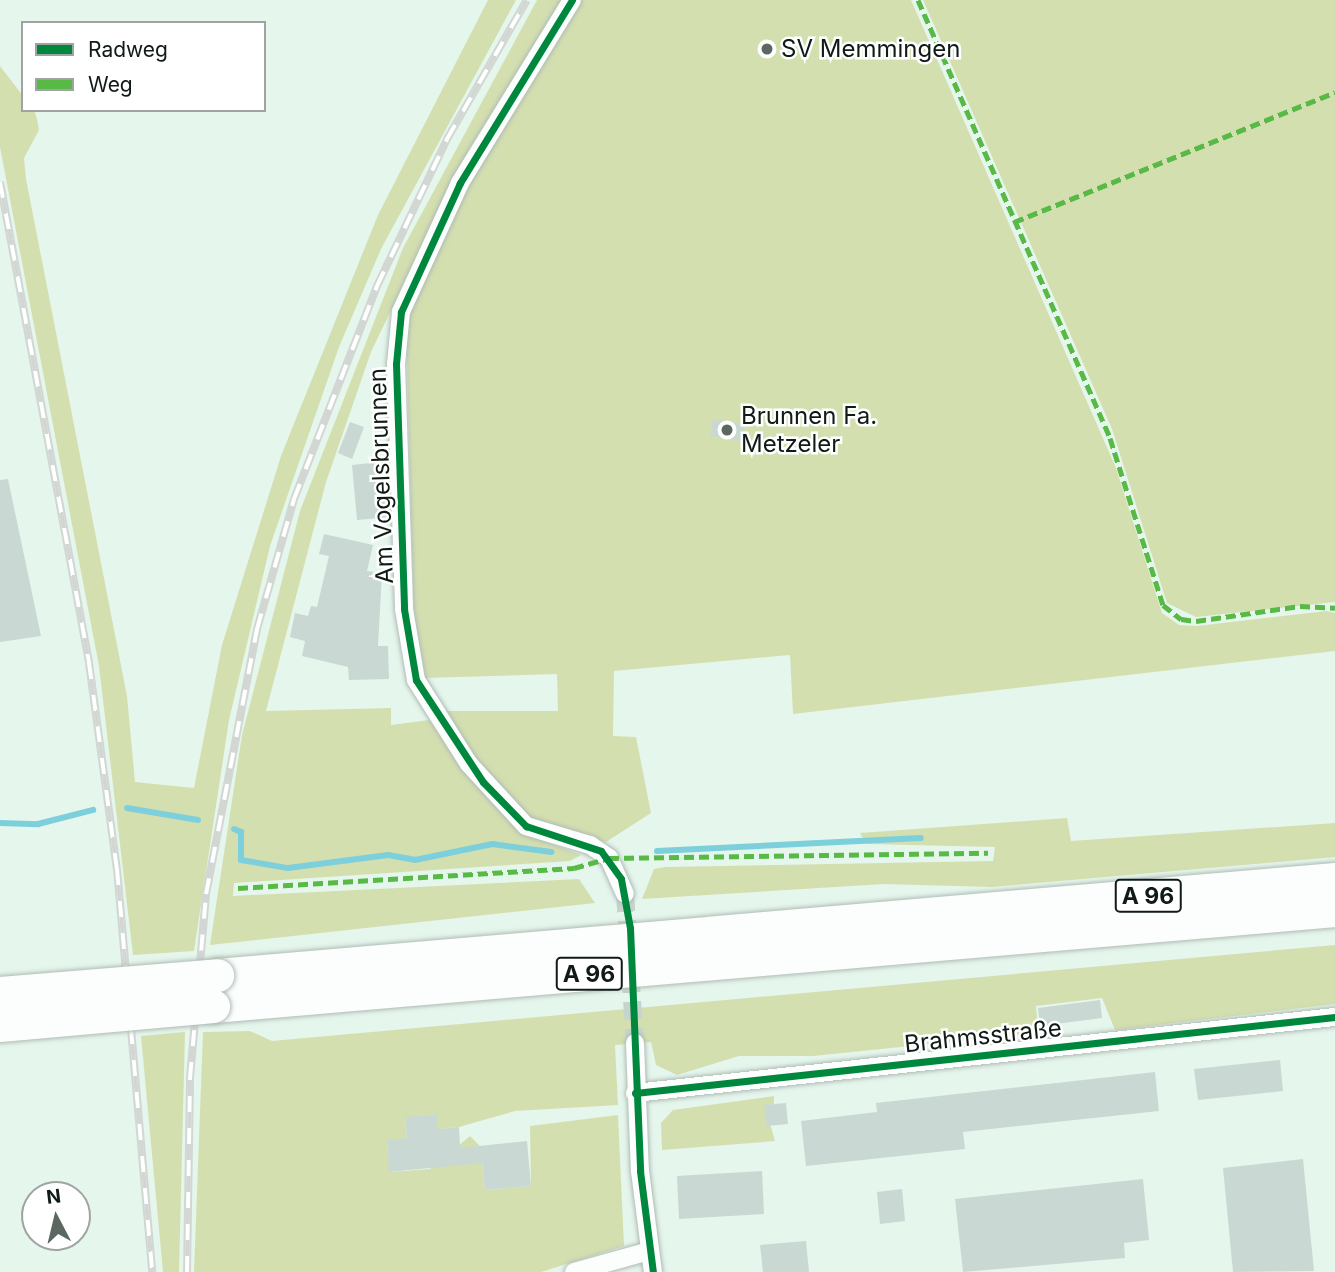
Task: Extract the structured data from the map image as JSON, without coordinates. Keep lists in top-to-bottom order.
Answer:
{
  "streets": {
    "highway": ["A 96"],
    "street": ["Am Vogelsbrunnen", "Brahmsstraße"]
  },
  "places": ["SV Memmingen", "Brunnen Fa. Metzeler"],
  "legend": ["Radweg", "Weg"],
  "north": "top"
}
